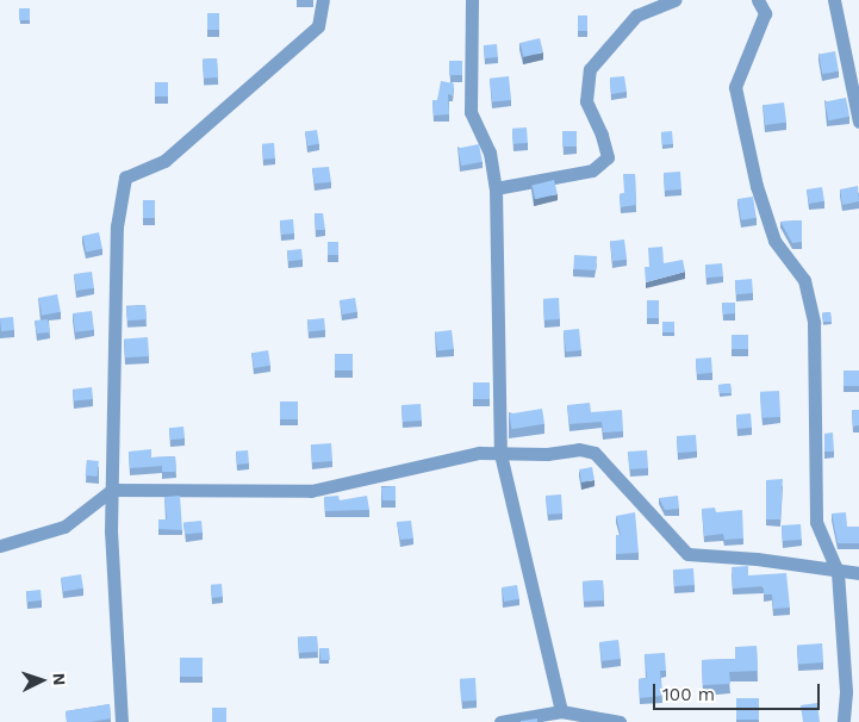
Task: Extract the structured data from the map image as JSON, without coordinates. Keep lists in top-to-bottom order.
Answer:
{
  "scale_bar": "100 m",
  "north": "right"
}
